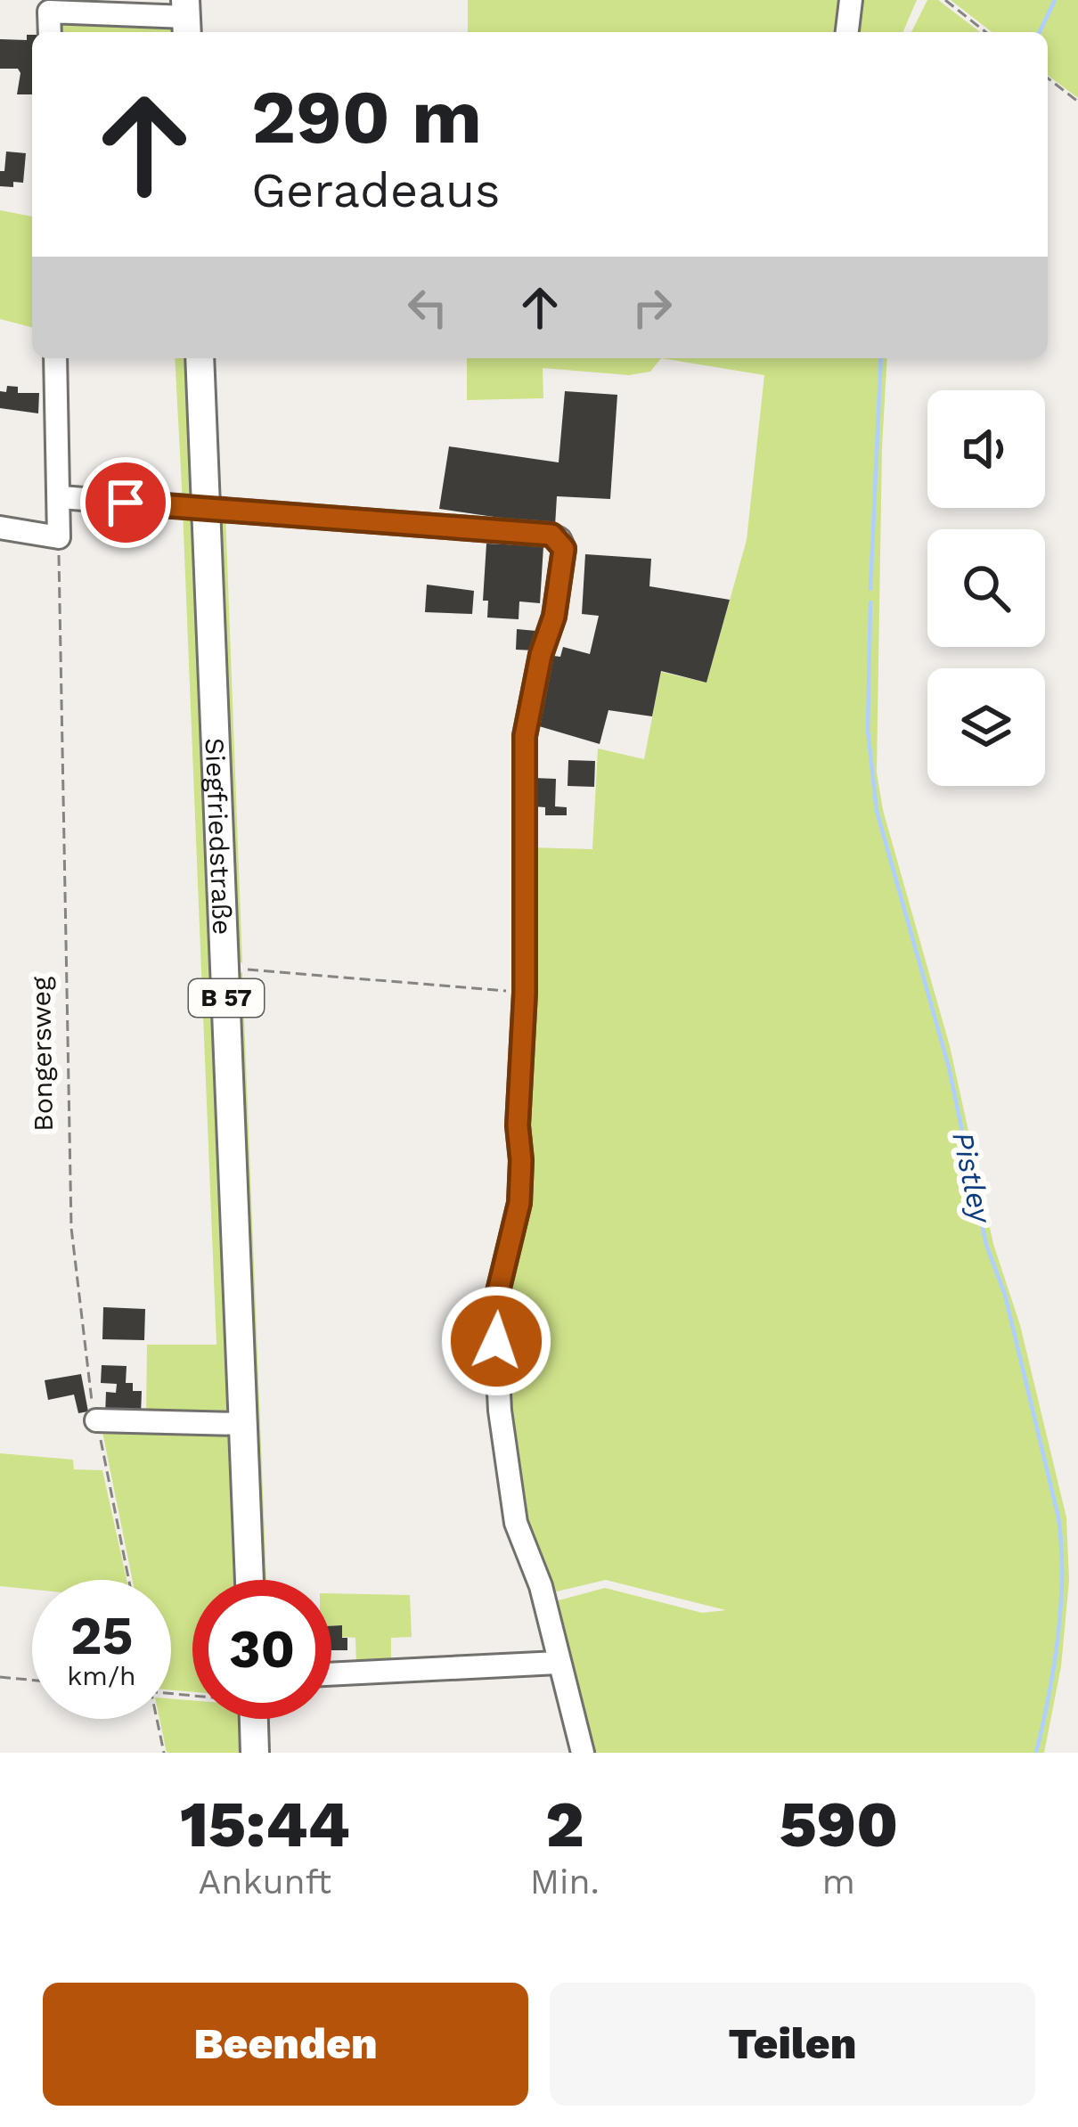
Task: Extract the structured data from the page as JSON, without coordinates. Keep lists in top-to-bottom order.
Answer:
{
  "streets": {
    "main road": ["Siegfriedstraße", "B 57"],
    "path": ["Bongersweg"]
  },
  "crossings": [
    ["Siegfriedstraße", "B 57"]
  ],
  "water": ["Pistley"],
  "page": {
    "turn": ["290 m", "Geradeaus"],
    "speed": "25 km/h",
    "limit": "30",
    "eta": [
      "15:44",
      "Ankunft",
      "2",
      "Min.",
      "590",
      "m"
    ],
    "buttons": ["Beenden", "Teilen"]
  }
}
